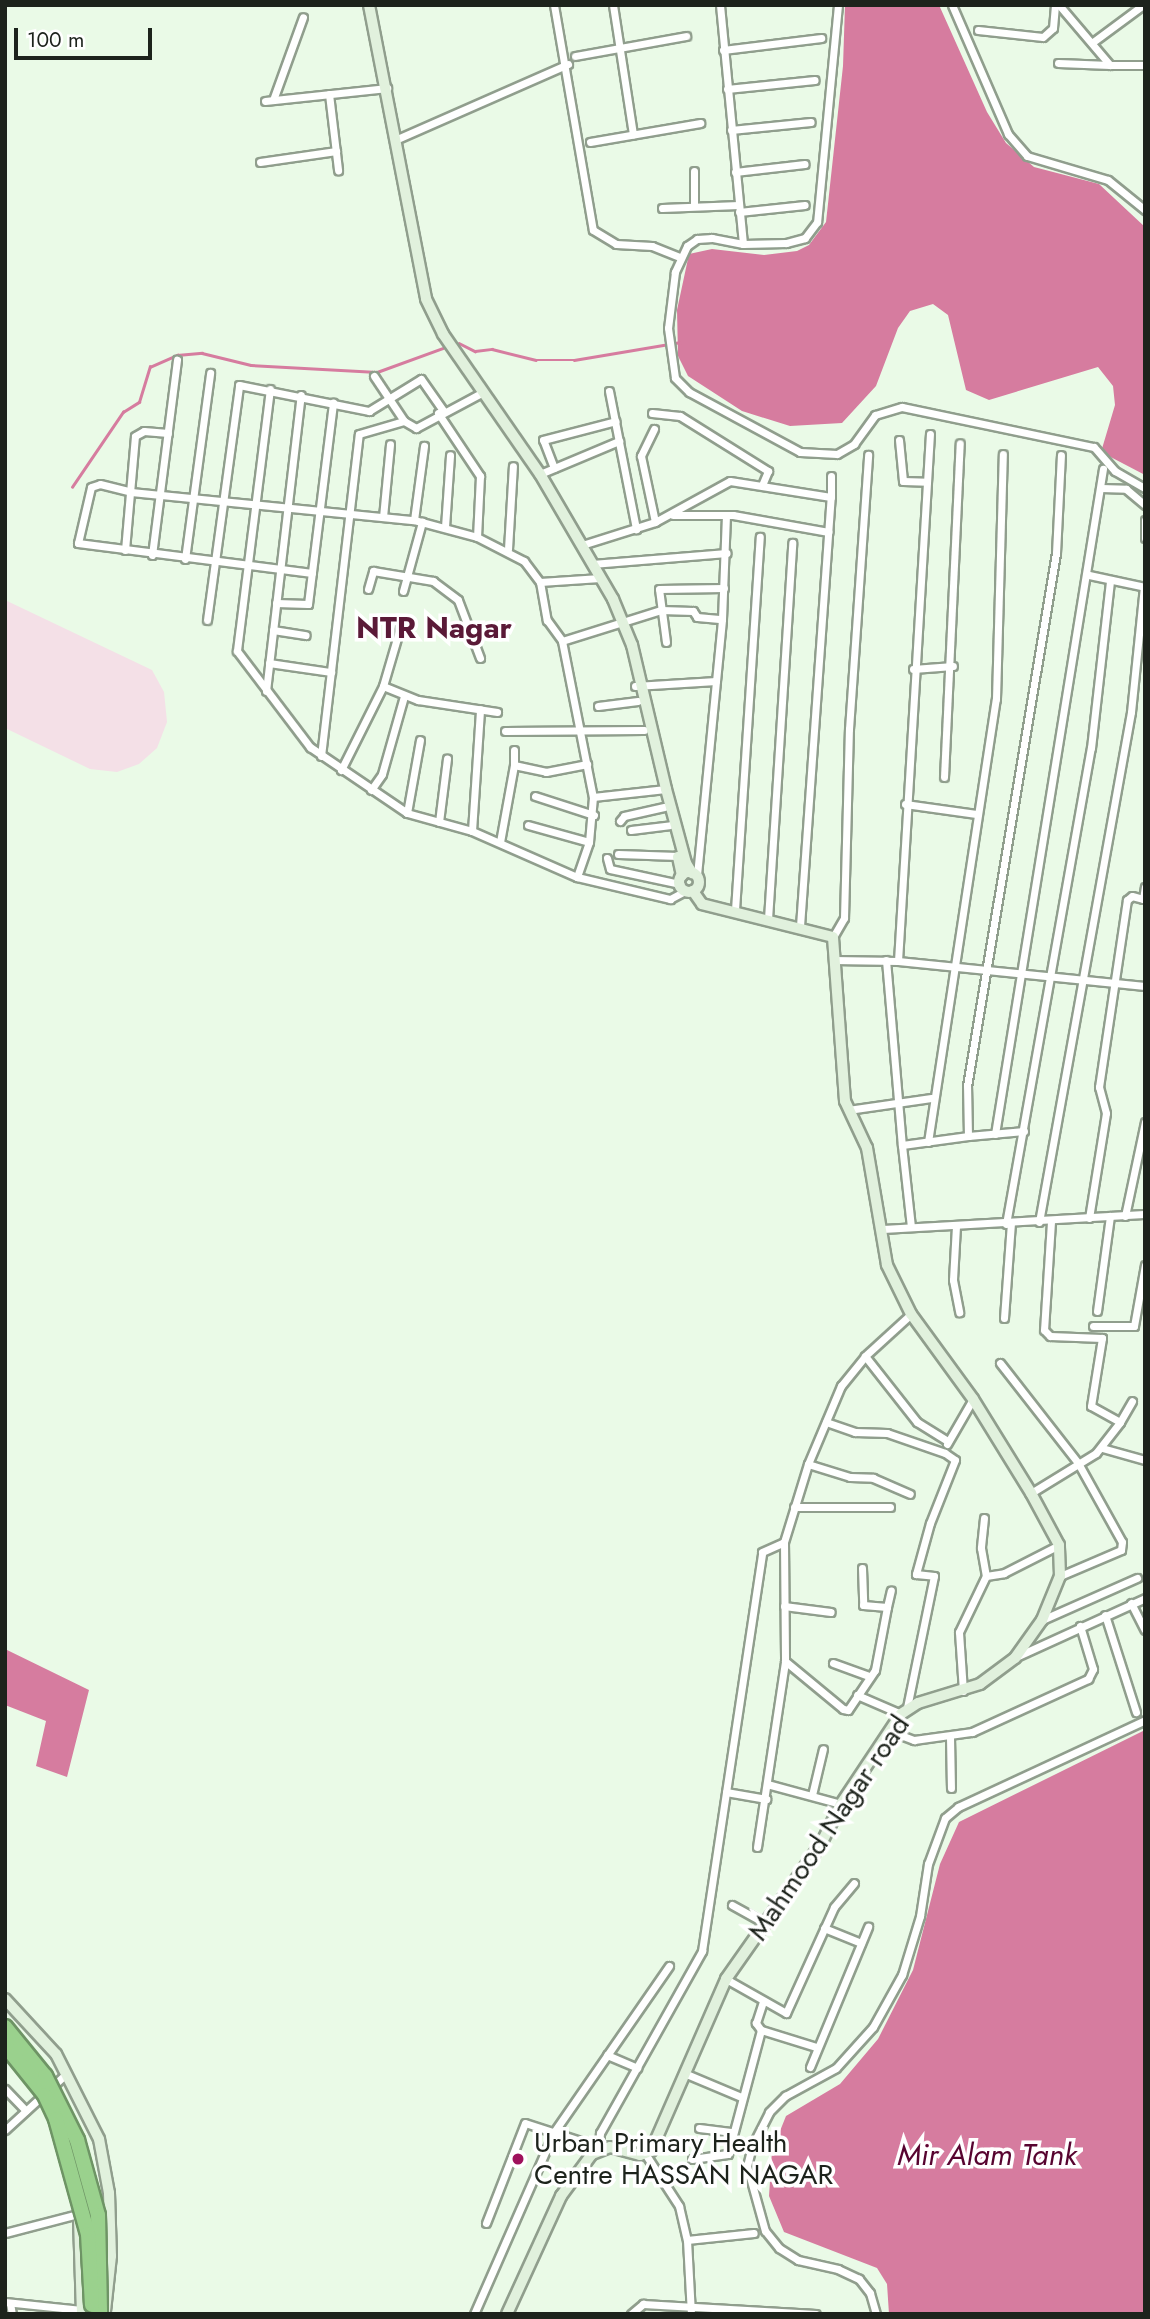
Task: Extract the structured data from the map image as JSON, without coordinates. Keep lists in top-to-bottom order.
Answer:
{
  "streets": {
    "main road": ["Mahmood Nagar road"]
  },
  "districts": ["NTR Nagar"],
  "water": ["Mir Alam Tank"],
  "places": ["Urban Primary Health Centre HASSAN NAGAR"],
  "scale_bar": "100 m"
}
